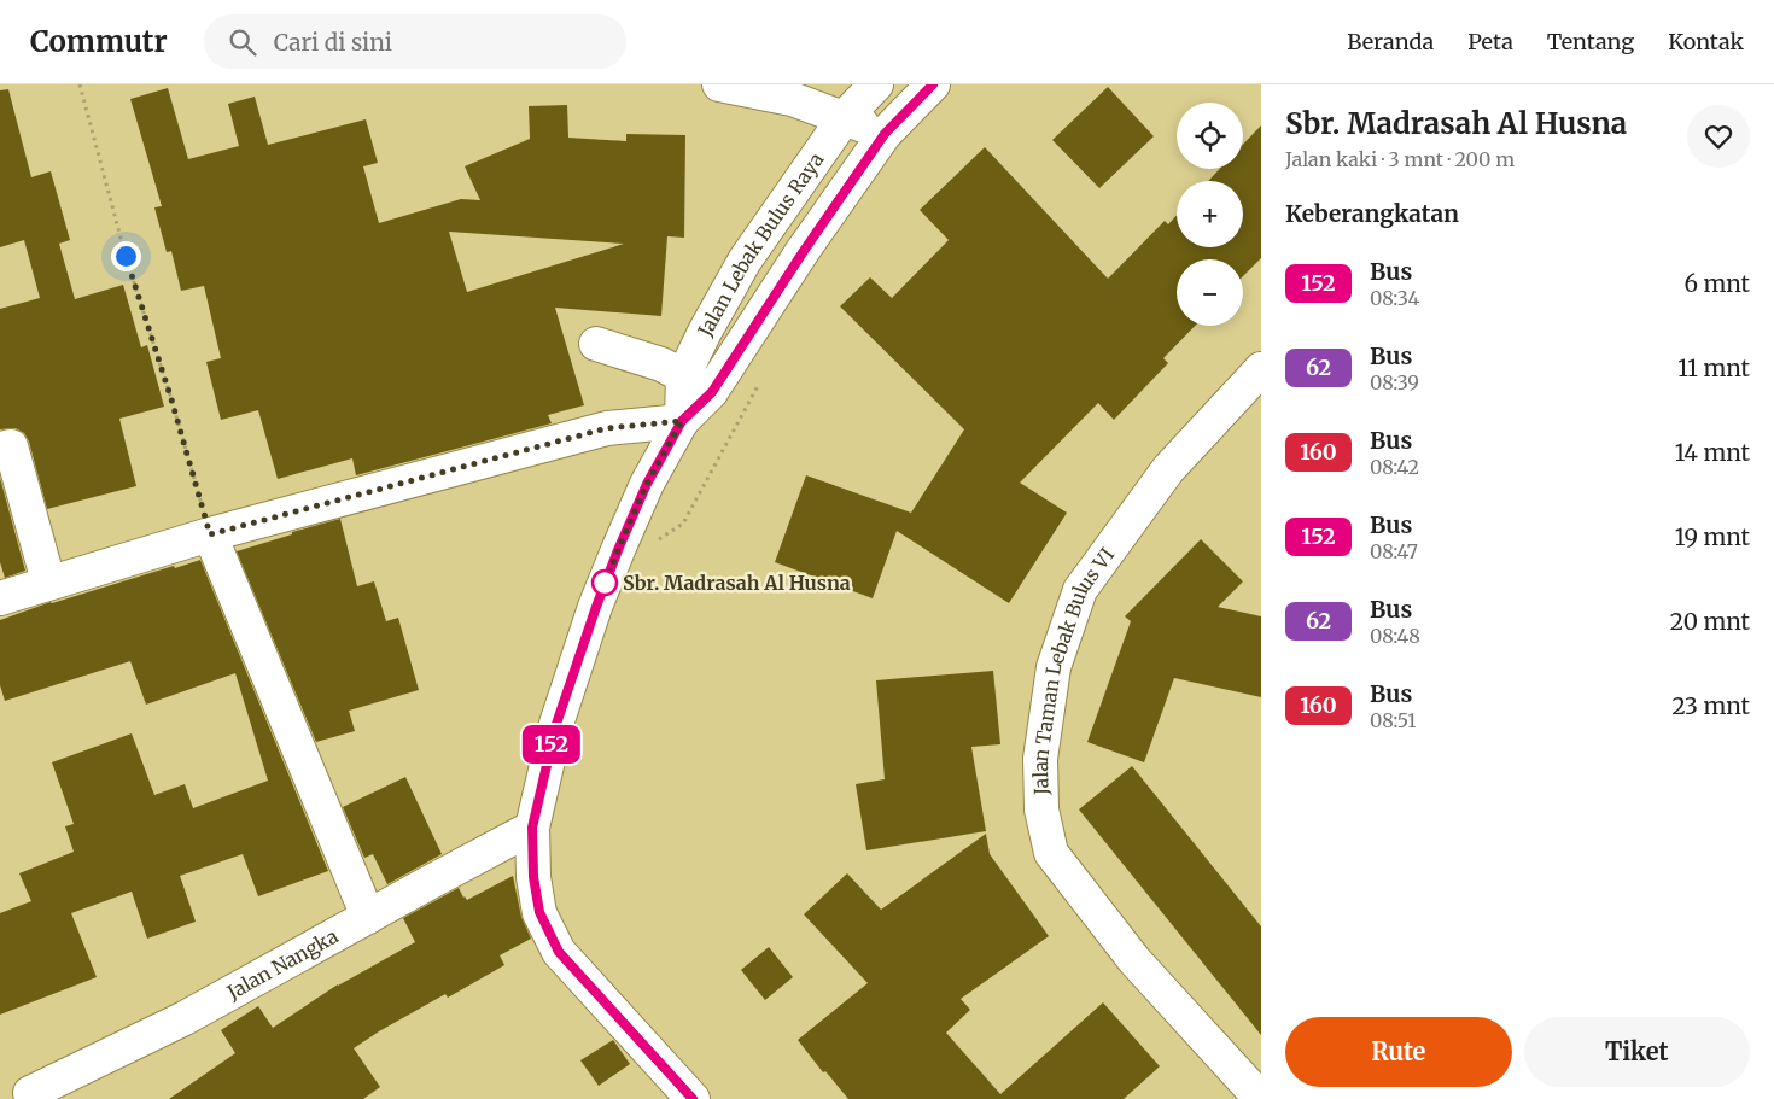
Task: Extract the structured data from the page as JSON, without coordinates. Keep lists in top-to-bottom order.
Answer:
{
  "streets": {
    "street": ["Jalan Lebak Bulus Raya", "Jalan Taman Lebak Bulus VI", "Jalan Nangka"]
  },
  "crossings": [
    ["Jalan Lebak Bulus Raya", "Jalan Nangka"]
  ],
  "places": ["Sbr. Madrasah Al Husna"],
  "lines": ["bus line 152"],
  "page": {
    "header": "Commutr",
    "search": "Cari di sini",
    "nav": [
      "Beranda",
      "Peta",
      "Tentang",
      "Kontak"
    ],
    "on_map": "152",
    "heading": [
      ["Sbr. Madrasah Al Husna", "Jalan kaki · 3 mnt · 200 m"],
      "Keberangkatan"
    ],
    "map_buttons": ["+", "−"],
    "list": [
      {
        "mark": "152",
        "name": "Bus",
        "note": "08:34",
        "value": "6 mnt"
      },
      {
        "mark": "62",
        "name": "Bus",
        "note": "08:39",
        "value": "11 mnt"
      },
      {
        "mark": "160",
        "name": "Bus",
        "note": "08:42",
        "value": "14 mnt"
      },
      {
        "mark": "152",
        "name": "Bus",
        "note": "08:47",
        "value": "19 mnt"
      },
      {
        "mark": "62",
        "name": "Bus",
        "note": "08:48",
        "value": "20 mnt"
      },
      {
        "mark": "160",
        "name": "Bus",
        "note": "08:51",
        "value": "23 mnt"
      }
    ],
    "buttons": ["Rute", "Tiket"]
  }
}
